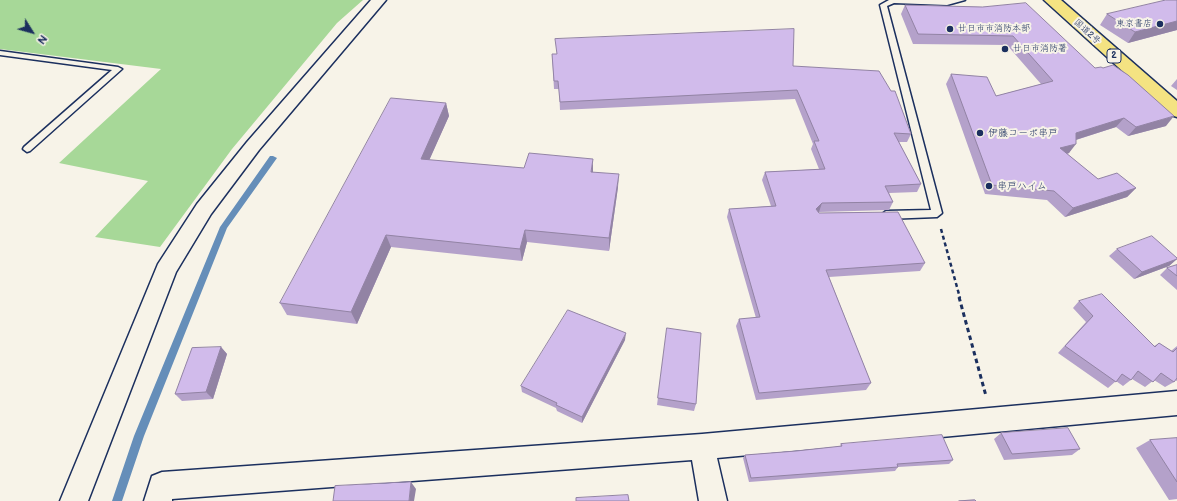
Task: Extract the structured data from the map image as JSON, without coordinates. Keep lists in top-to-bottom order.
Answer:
{
  "streets": {
    "highway": ["国道2号", "2"]
  },
  "places": [
    "東京書店",
    "廿日市市消防本部",
    "廿日市消防署",
    "伊藤コーポ串戸",
    "串戸ハイム"
  ],
  "north": "bottom right"
}
